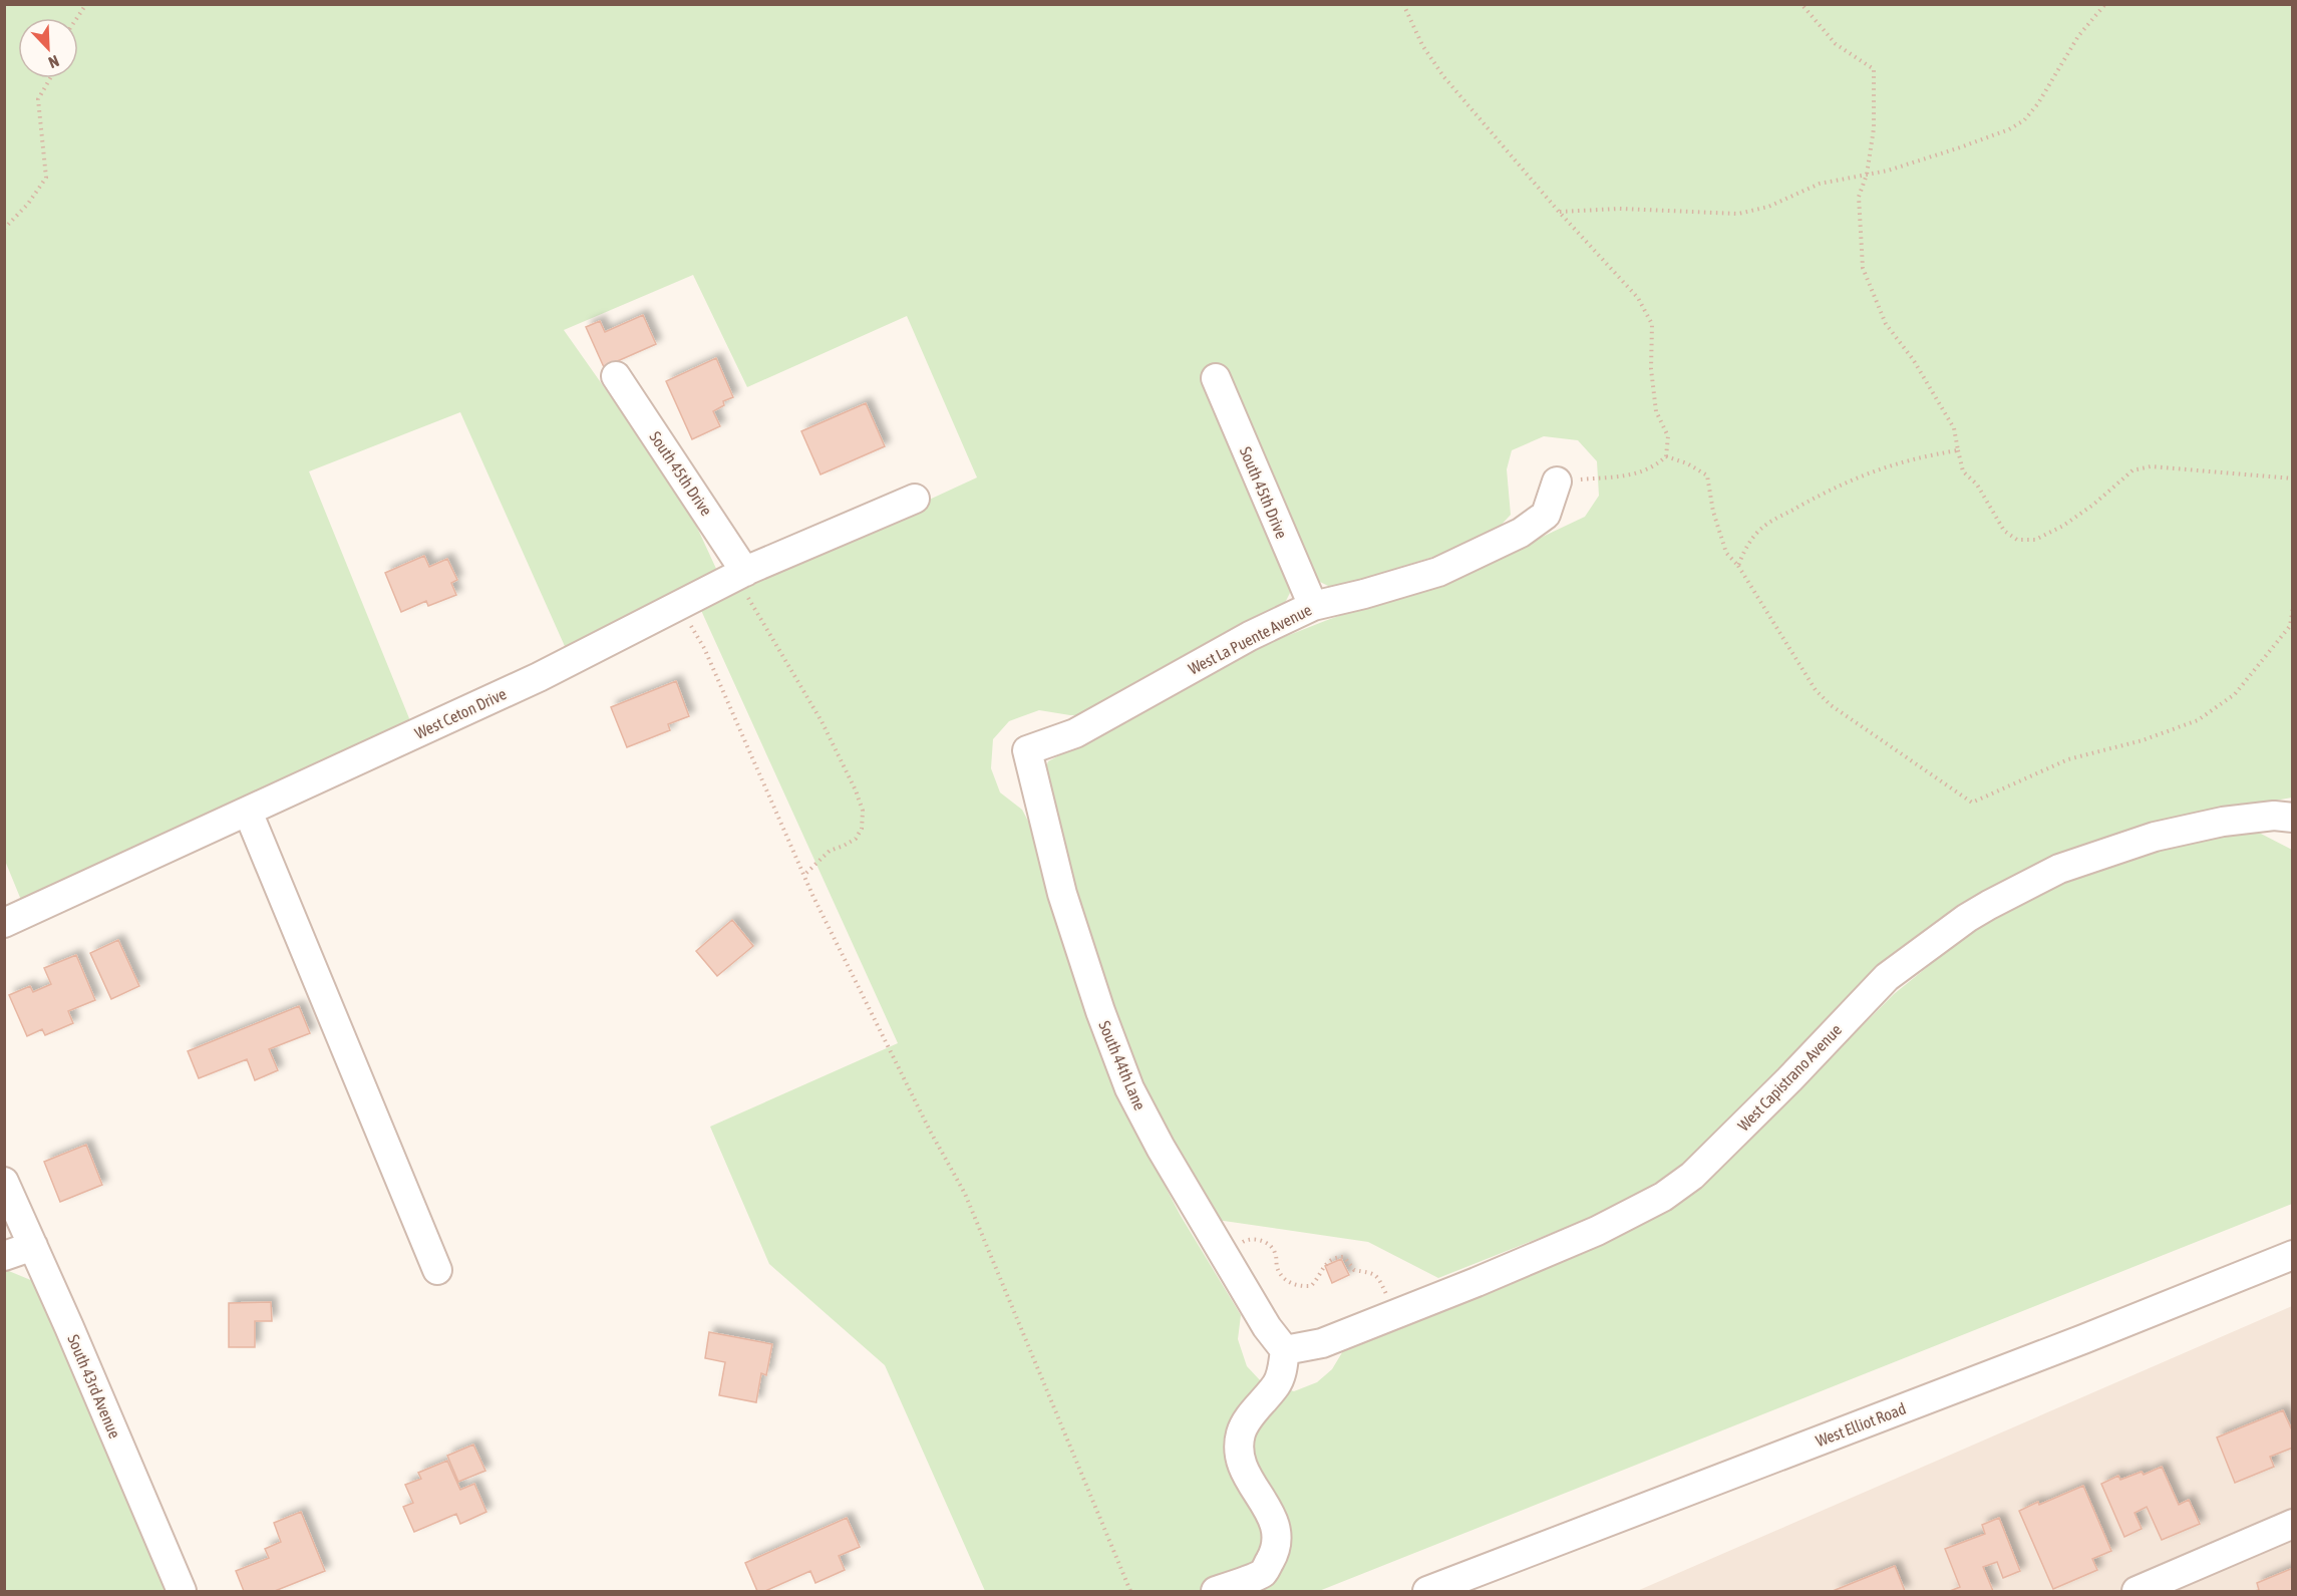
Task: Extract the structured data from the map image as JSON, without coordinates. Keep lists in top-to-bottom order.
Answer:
{
  "streets": {
    "street": [
      "South 45th Drive",
      "West La Puente Avenue",
      "West Ceton Drive",
      "South 44th Lane",
      "West Capistrano Avenue",
      "South 43rd Avenue",
      "West Elliot Road"
    ]
  },
  "crossings": [
    ["South 45th Drive", "West La Puente Avenue"],
    ["South 45th Drive", "West Ceton Drive"],
    ["West La Puente Avenue", "South 44th Lane"],
    ["South 44th Lane", "West Capistrano Avenue"]
  ],
  "north": "bottom right"
}
